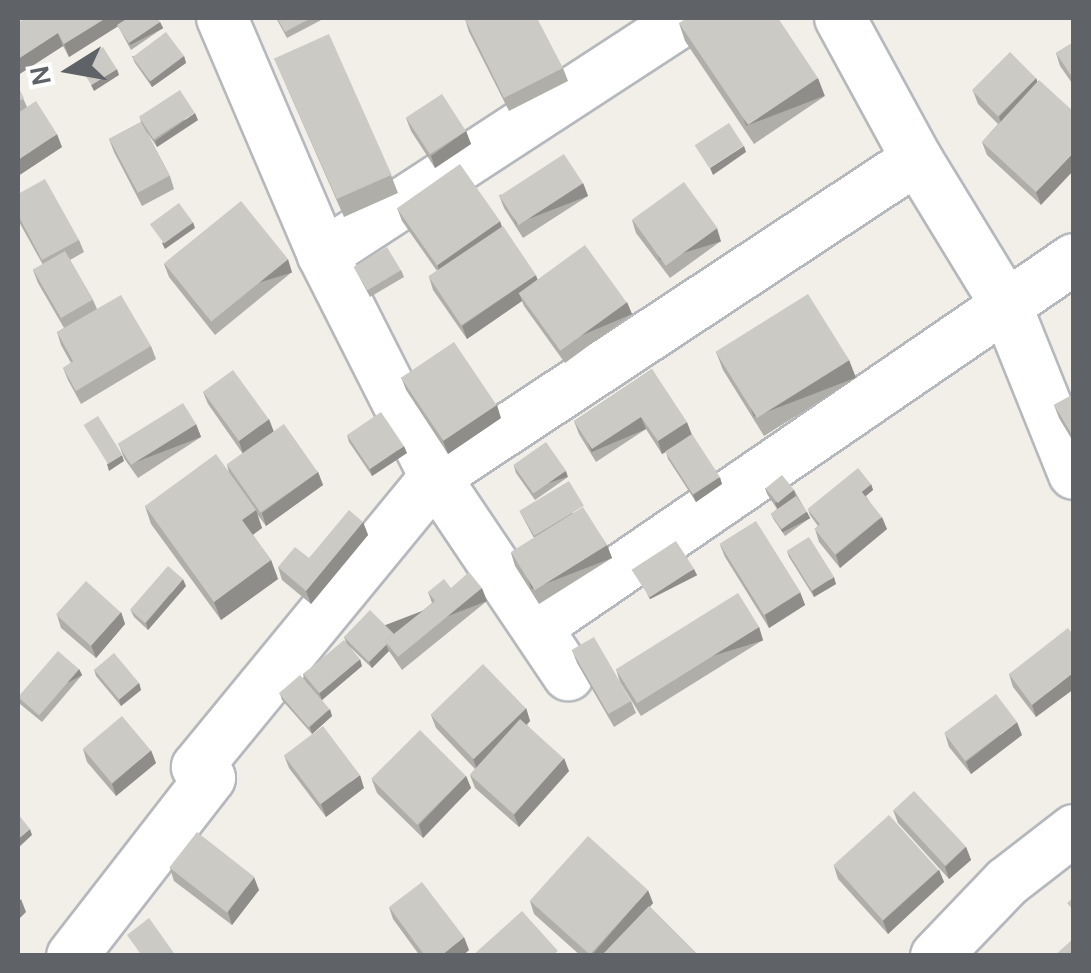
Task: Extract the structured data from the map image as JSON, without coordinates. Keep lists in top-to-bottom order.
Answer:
{
  "north": "left"
}
